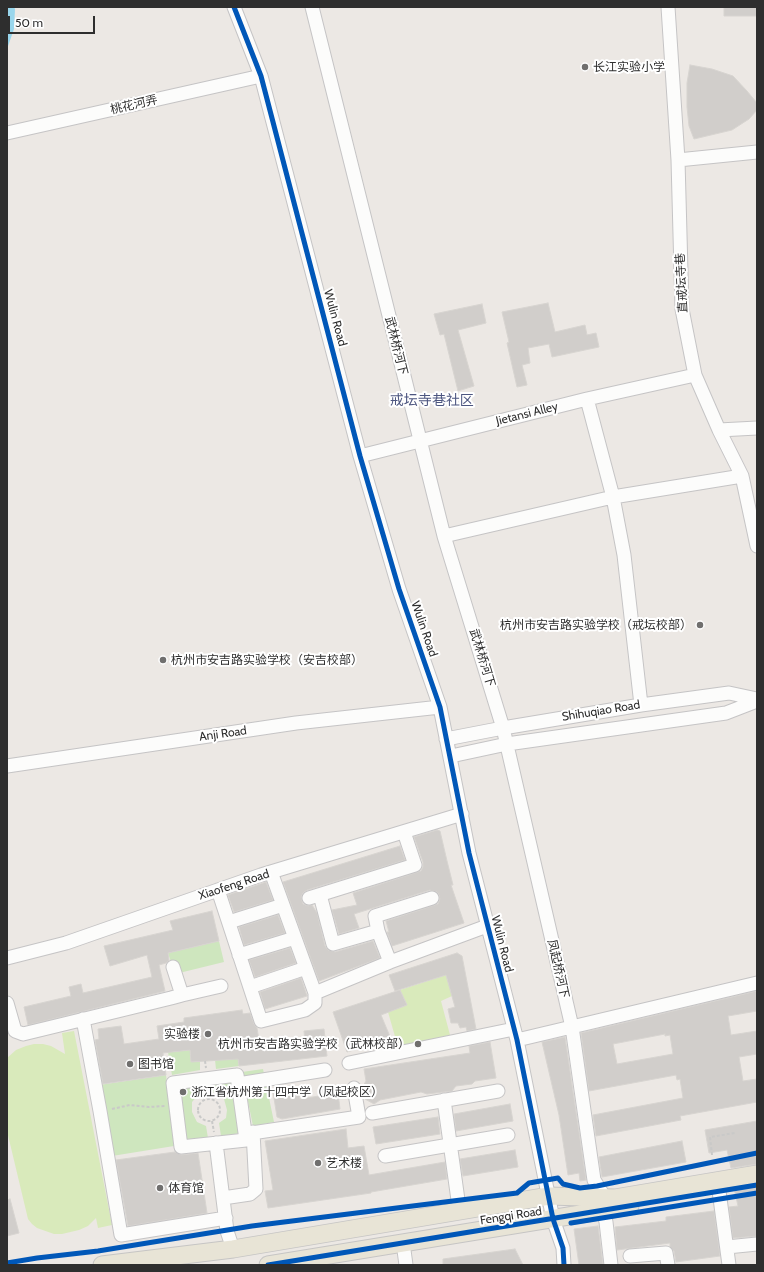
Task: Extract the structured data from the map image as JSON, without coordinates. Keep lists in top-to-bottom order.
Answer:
{
  "streets": {
    "main road": ["Fengqi Road"],
    "street": [
      "桃花河弄",
      "直戒坛寺巷",
      "Wulin Road",
      "武林桥河下",
      "Jietansi Alley",
      "Shihuqiao Road",
      "Anji Road",
      "Xiaofeng Road",
      "凤起桥河下"
    ]
  },
  "crossings": [
    ["桃花河弄", "Wulin Road"],
    ["直戒坛寺巷", "Jietansi Alley"],
    ["Wulin Road", "Jietansi Alley"],
    ["Wulin Road", "Shihuqiao Road"],
    ["Wulin Road", "Anji Road"],
    ["Wulin Road", "Xiaofeng Road"],
    ["Wulin Road", "Fengqi Road"],
    ["武林桥河下", "Jietansi Alley"],
    ["武林桥河下", "Shihuqiao Road"],
    ["武林桥河下", "凤起桥河下"],
    ["Shihuqiao Road", "凤起桥河下"],
    ["凤起桥河下", "Fengqi Road"]
  ],
  "districts": ["戒坛寺巷社区"],
  "places": [
    "长江实验小学",
    "杭州市安吉路实验学校（戒坛校部）",
    "杭州市安吉路实验学校（安吉校部）",
    "实验楼",
    "杭州市安吉路实验学校（武林校部）",
    "图书馆",
    "浙江省杭州第十四中学（凤起校区）",
    "艺术楼",
    "体育馆"
  ],
  "scale_bar": "50 m"
}
